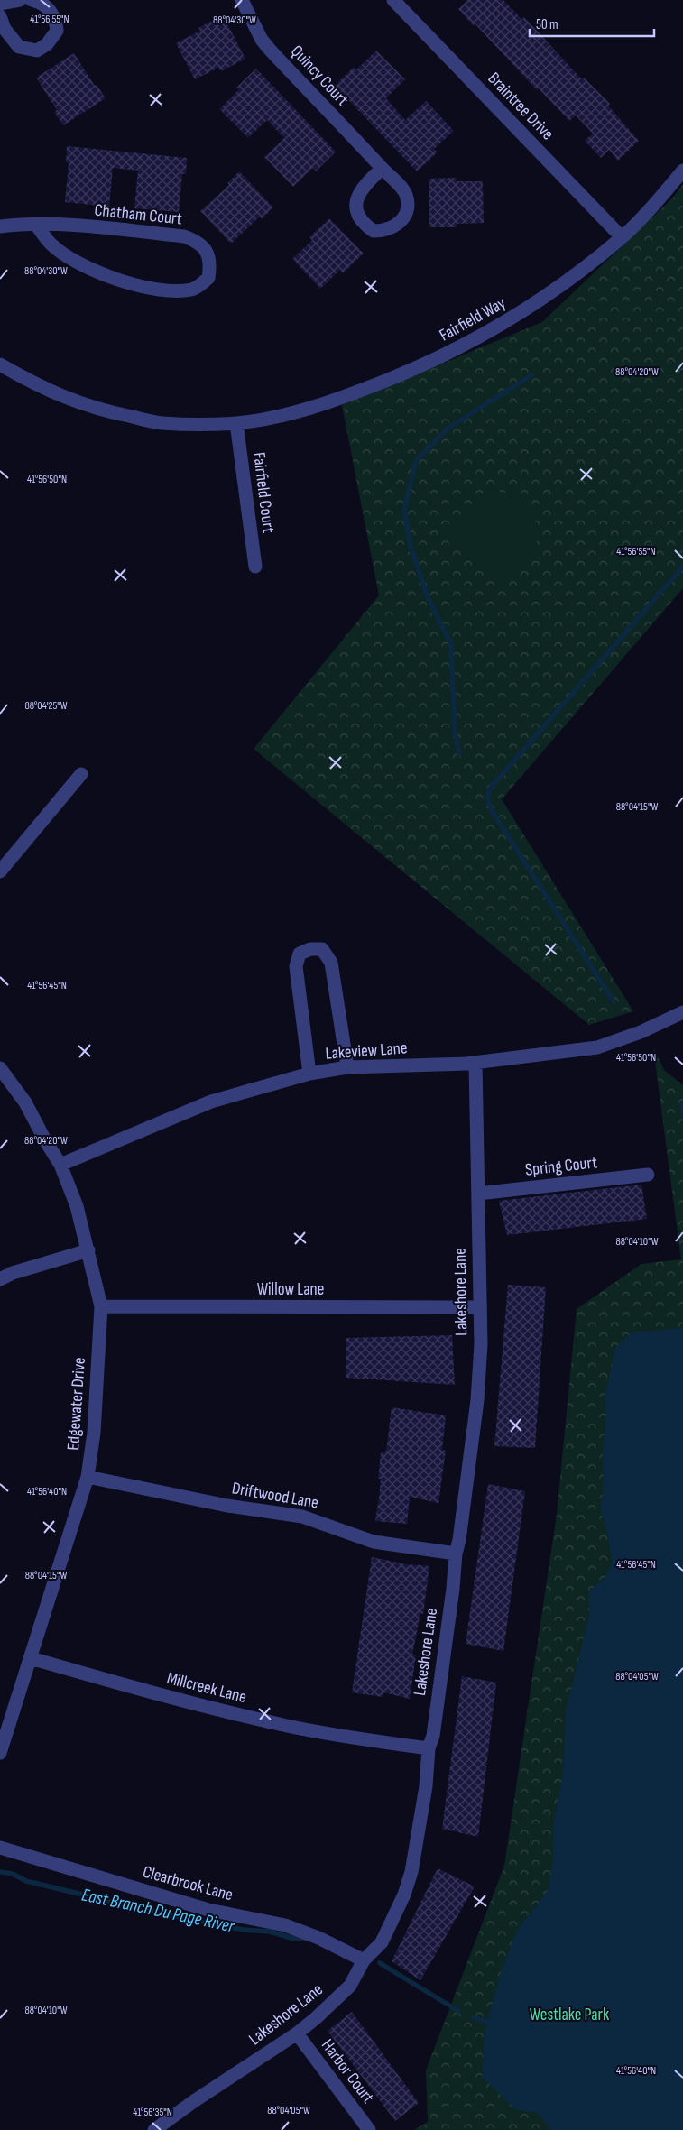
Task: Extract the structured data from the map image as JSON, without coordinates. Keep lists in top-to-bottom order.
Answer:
{
  "streets": {
    "street": [
      "Quincy Court",
      "Braintree Drive",
      "Chatham Court",
      "Fairfield Way",
      "Fairfield Court",
      "Lakeview Lane",
      "Spring Court",
      "Willow Lane",
      "Lakeshore Lane",
      "Edgewater Drive",
      "Driftwood Lane",
      "Millcreek Lane",
      "Clearbrook Lane",
      "Harbor Court"
    ]
  },
  "crossings": [
    ["Braintree Drive", "Fairfield Way"],
    ["Fairfield Way", "Fairfield Court"],
    ["Lakeview Lane", "Lakeshore Lane"],
    ["Lakeview Lane", "Edgewater Drive"],
    ["Spring Court", "Lakeshore Lane"],
    ["Willow Lane", "Lakeshore Lane"],
    ["Willow Lane", "Edgewater Drive"],
    ["Lakeshore Lane", "Driftwood Lane"],
    ["Lakeshore Lane", "Millcreek Lane"],
    ["Lakeshore Lane", "Clearbrook Lane"],
    ["Lakeshore Lane", "Harbor Court"],
    ["Edgewater Drive", "Driftwood Lane"],
    ["Edgewater Drive", "Millcreek Lane"]
  ],
  "water": ["East Branch Du Page River"],
  "parks": ["Westlake Park"],
  "scale_bar": "50 m",
  "coordinates": [
    "41°56'55\"N",
    "88°04'30\"W",
    "88°04'20\"W",
    "41°56'50\"N",
    "88°04'25\"W",
    "88°04'15\"W",
    "41°56'45\"N",
    "88°04'10\"W",
    "41°56'40\"N",
    "88°04'05\"W",
    "41°56'35\"N"
  ]
}
